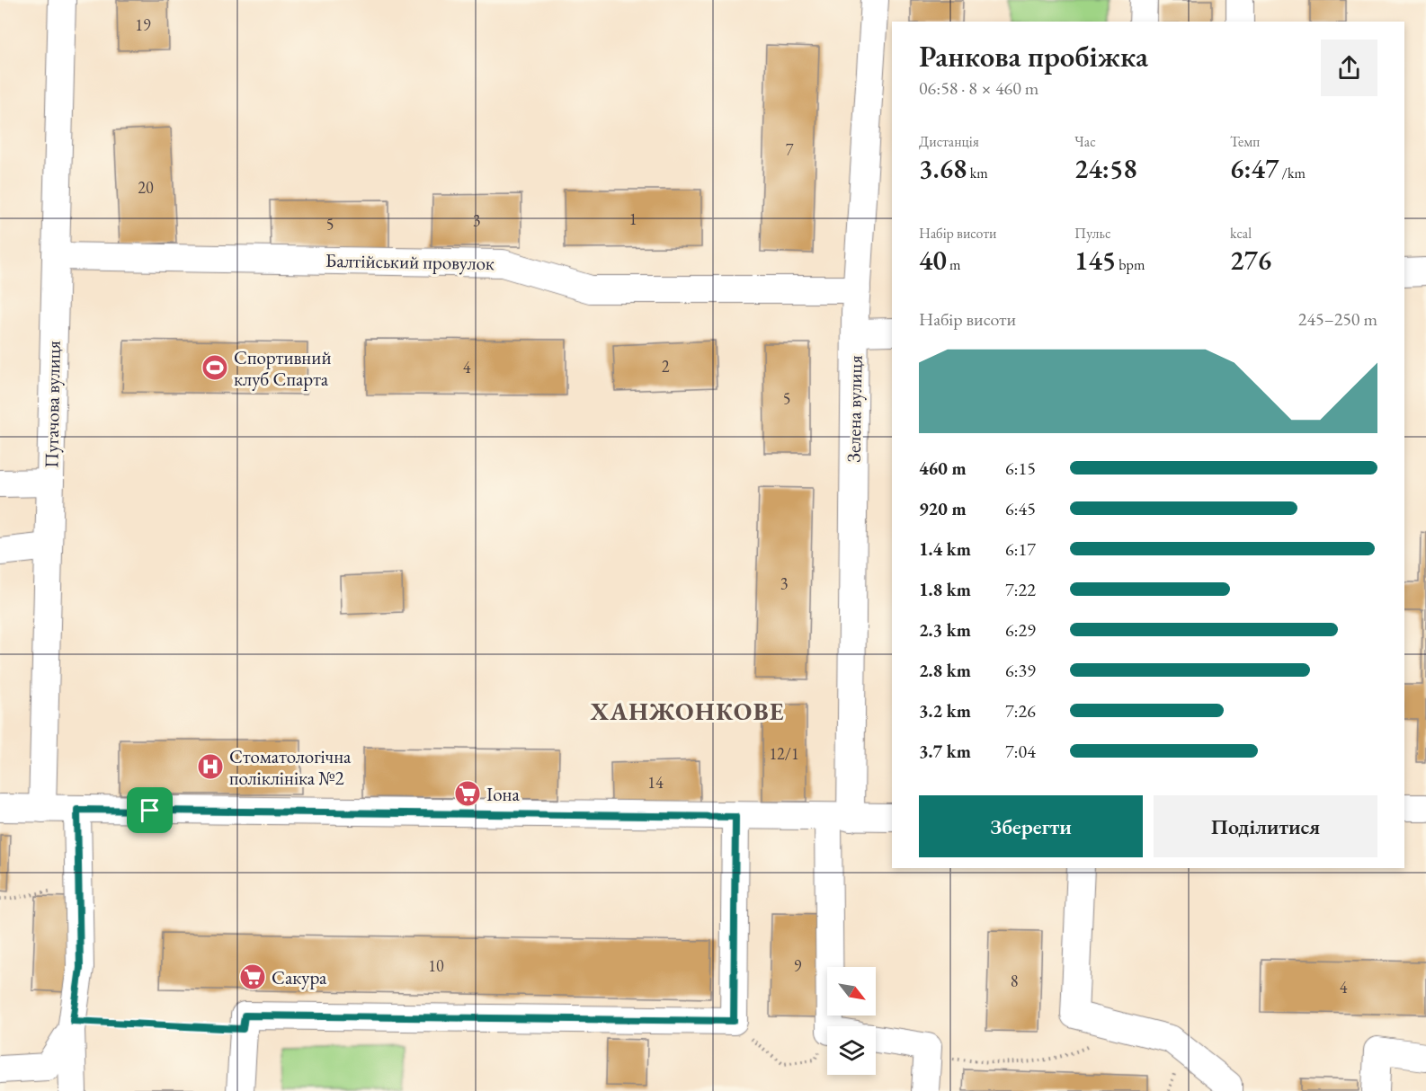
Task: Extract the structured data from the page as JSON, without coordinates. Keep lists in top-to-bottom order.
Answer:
{
  "streets": {
    "street": ["Балтійський провулок", "Пугачова вулиця", "Зелена вулиця"]
  },
  "crossings": [
    ["Балтійський провулок", "Пугачова вулиця"],
    ["Балтійський провулок", "Зелена вулиця"]
  ],
  "districts": ["ХАНЖОНКОВЕ"],
  "places": {
    "sports": ["Спортивний клуб Спарта"],
    "hospital": ["Стоматологічна поліклініка №2"],
    "supermarket": ["Іона", "Сакура"]
  },
  "house_numbers": [
    "19",
    "7",
    "20",
    "1",
    "3",
    "5",
    "2",
    "4",
    "5",
    "3",
    "12/1",
    "14",
    "10",
    "9",
    "8",
    "4"
  ],
  "north": "bottom right",
  "page": {
    "heading": ["Ранкова пробіжка", "06:58 · 8 × 460 m"],
    "stats": [
      ["Дистанція", "3.68 km"],
      ["Час", "24:58"],
      ["Темп", "6:47 /km"],
      ["Набір висоти", "40 m"],
      ["Пульс", "145 bpm"],
      ["kcal", "276"]
    ],
    "chart": ["Набір висоти", "245–250 m"],
    "list": [
      {
        "name": "460 m",
        "note": "6:15"
      },
      {
        "name": "920 m",
        "note": "6:45"
      },
      {
        "name": "1.4 km",
        "note": "6:17"
      },
      {
        "name": "1.8 km",
        "note": "7:22"
      },
      {
        "name": "2.3 km",
        "note": "6:29"
      },
      {
        "name": "2.8 km",
        "note": "6:39"
      },
      {
        "name": "3.2 km",
        "note": "7:26"
      },
      {
        "name": "3.7 km",
        "note": "7:04"
      }
    ],
    "buttons": ["Зберегти", "Поділитися"]
  }
}
